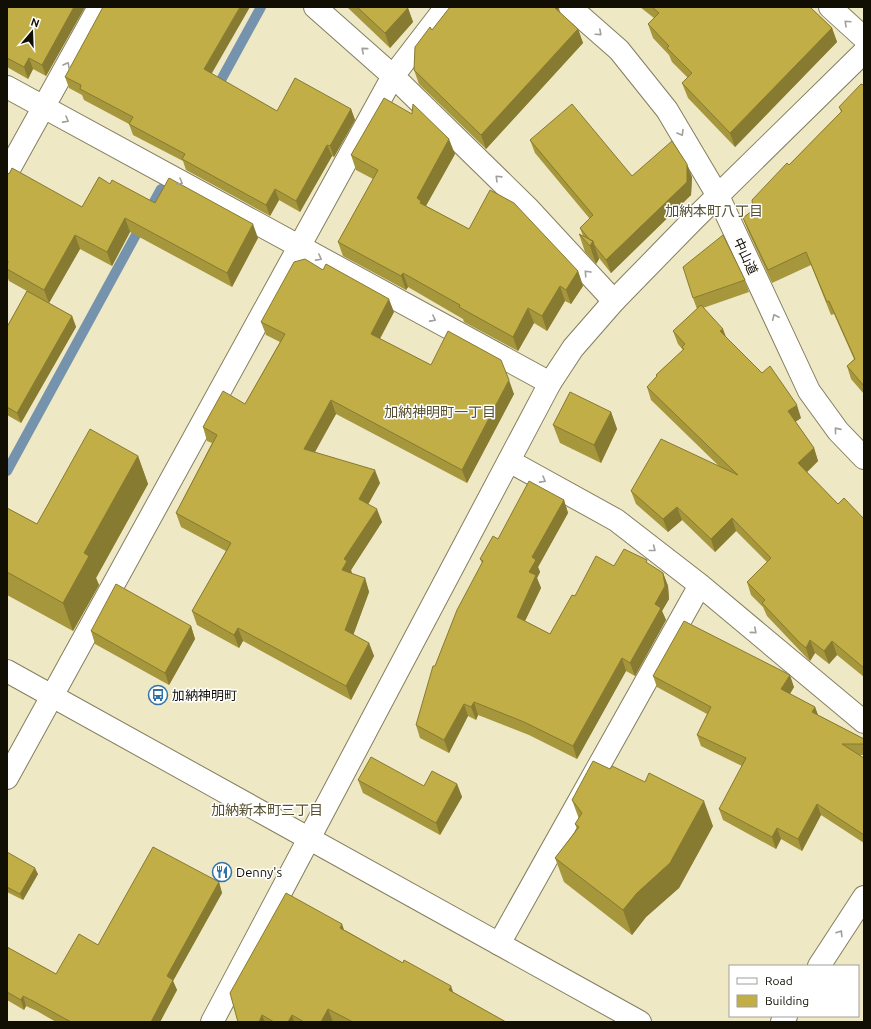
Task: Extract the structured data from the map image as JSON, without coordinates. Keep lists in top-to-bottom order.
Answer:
{
  "streets": {
    "street": ["中山道"]
  },
  "districts": ["加納本町八丁目", "加納神明町一丁目", "加納新本町三丁目"],
  "places": {
    "bus stop": ["加納神明町"],
    "restaurant": ["Denny's"]
  },
  "legend": ["Road", "Building"],
  "north": "top"
}
